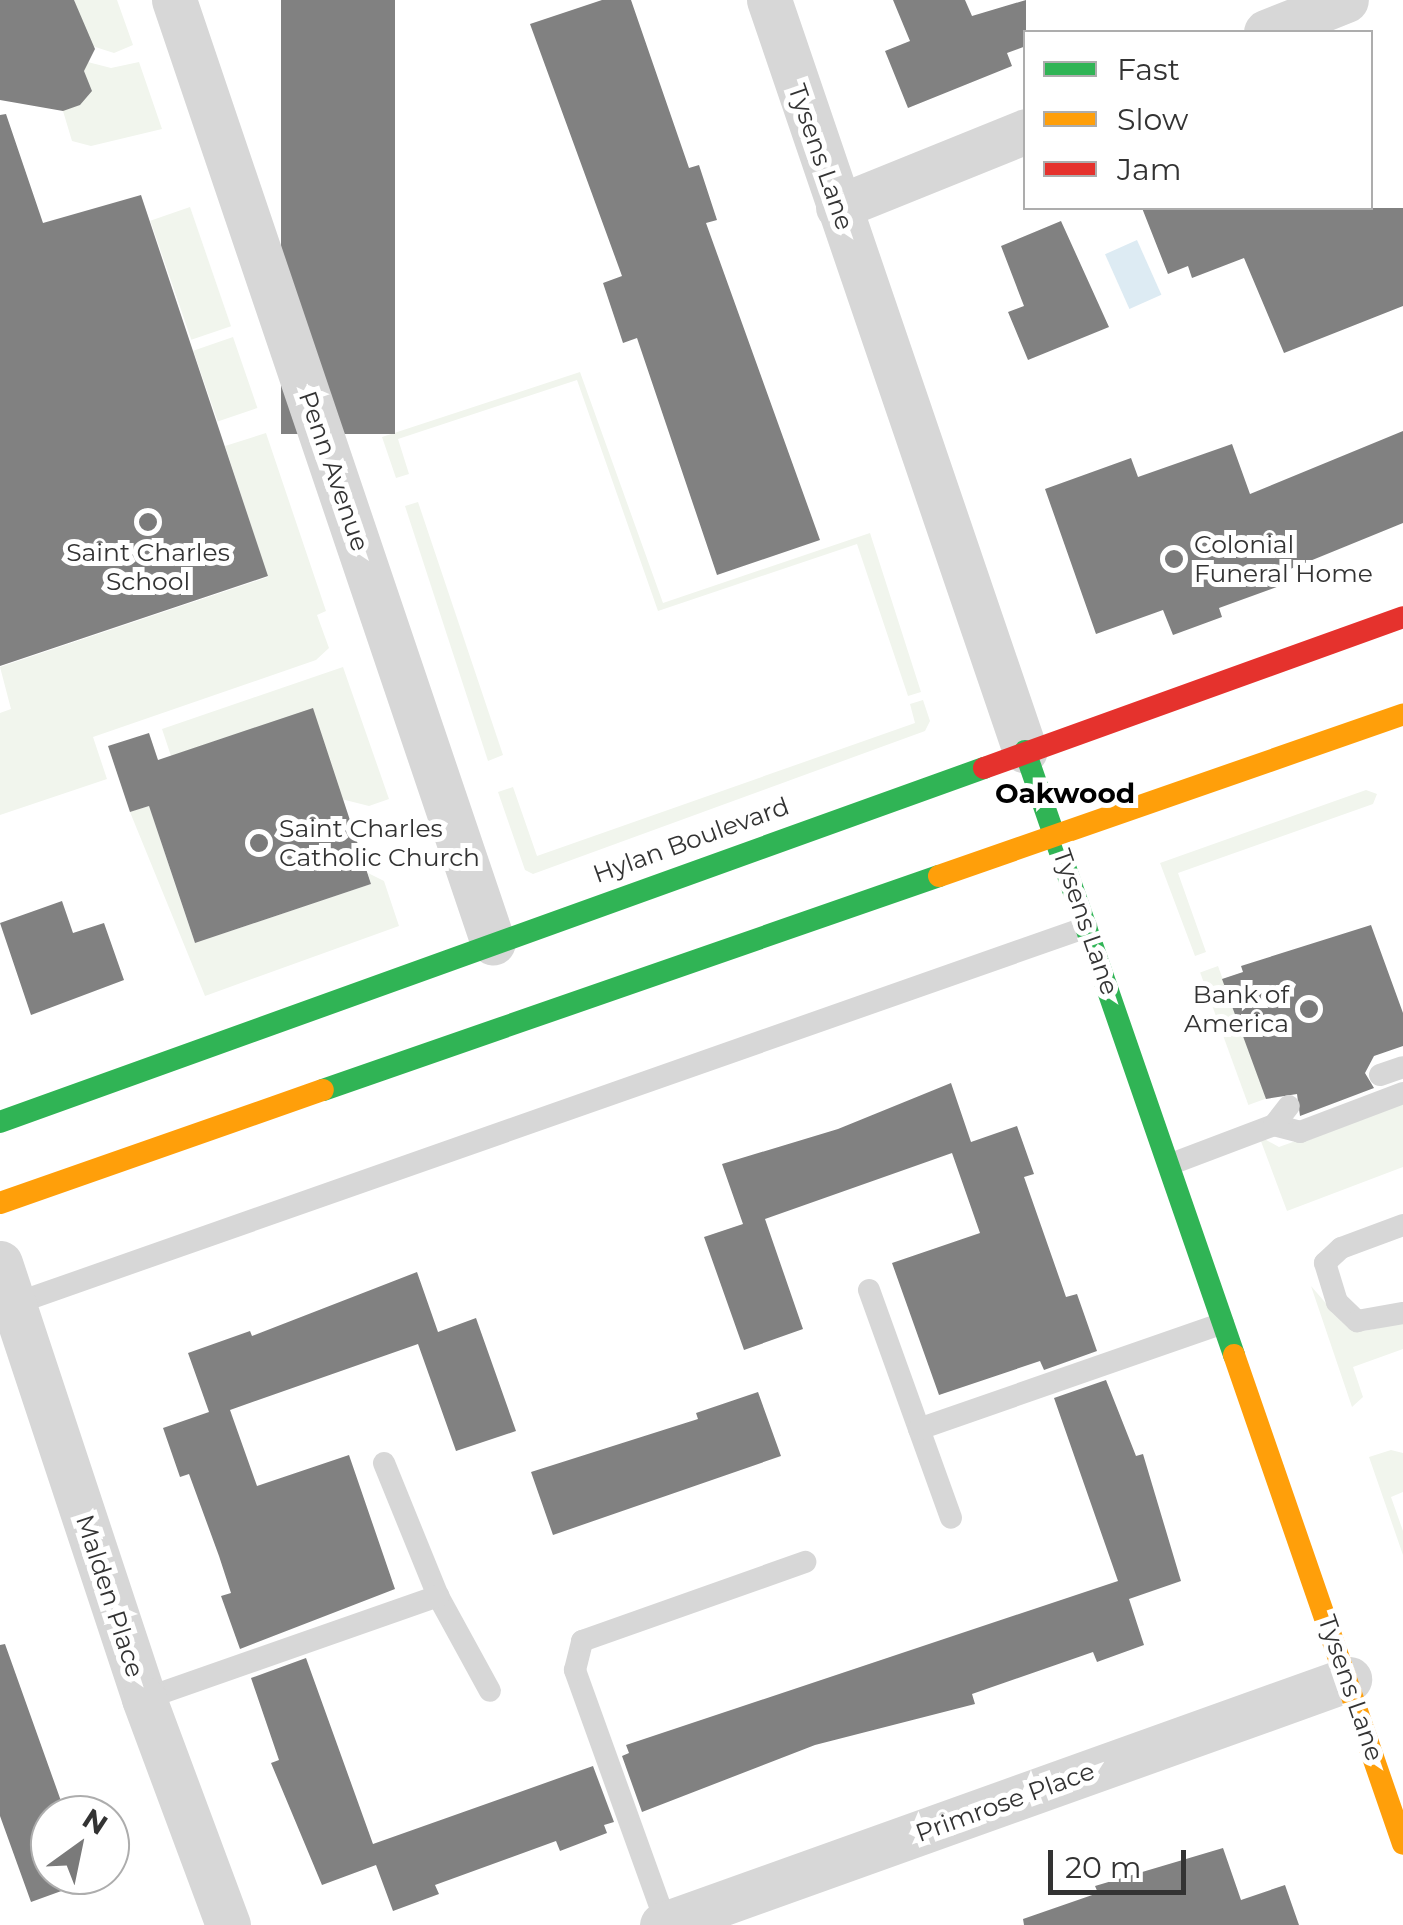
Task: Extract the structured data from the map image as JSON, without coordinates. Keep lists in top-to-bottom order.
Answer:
{
  "streets": {
    "main road": ["Tysens Lane", "Hylan Boulevard"],
    "street": ["Penn Avenue", "Malden Place", "Primrose Place"]
  },
  "crossings": [
    ["Tysens Lane", "Hylan Boulevard"],
    ["Tysens Lane", "Primrose Place"],
    ["Penn Avenue", "Hylan Boulevard"]
  ],
  "districts": ["Oakwood"],
  "places": [
    "Saint Charles School",
    "Colonial Funeral Home",
    "Saint Charles Catholic Church",
    "Bank of America"
  ],
  "legend": ["Fast", "Slow", "Jam"],
  "scale_bar": "20 m",
  "north": "top right"
}
